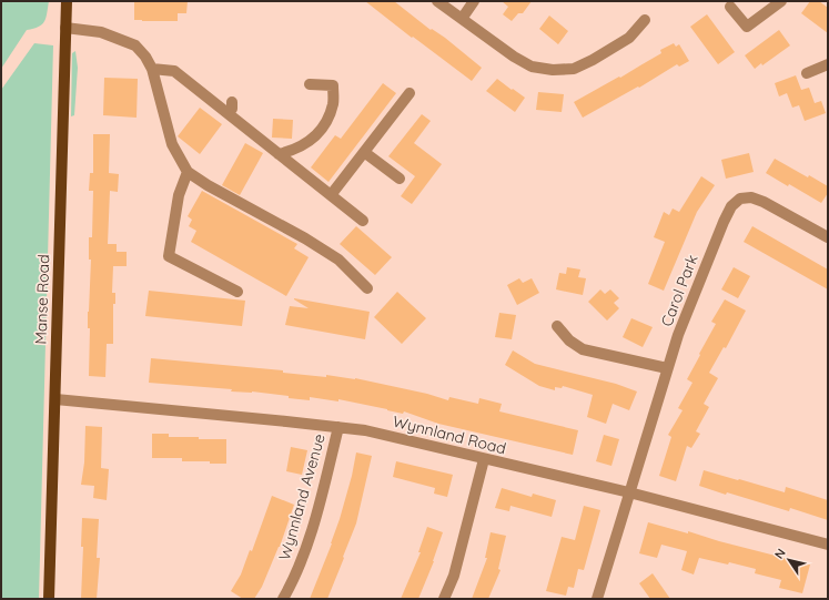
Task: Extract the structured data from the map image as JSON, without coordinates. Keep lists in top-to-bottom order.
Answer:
{
  "streets": {
    "main road": ["Manse Road"],
    "street": ["Carol Park", "Wynnland Road", "Wynnland Avenue"]
  },
  "crossings": [
    ["Carol Park", "Wynnland Road"],
    ["Manse Road", "Wynnland Road"],
    ["Wynnland Road", "Wynnland Avenue"]
  ],
  "north": "top left"
}
